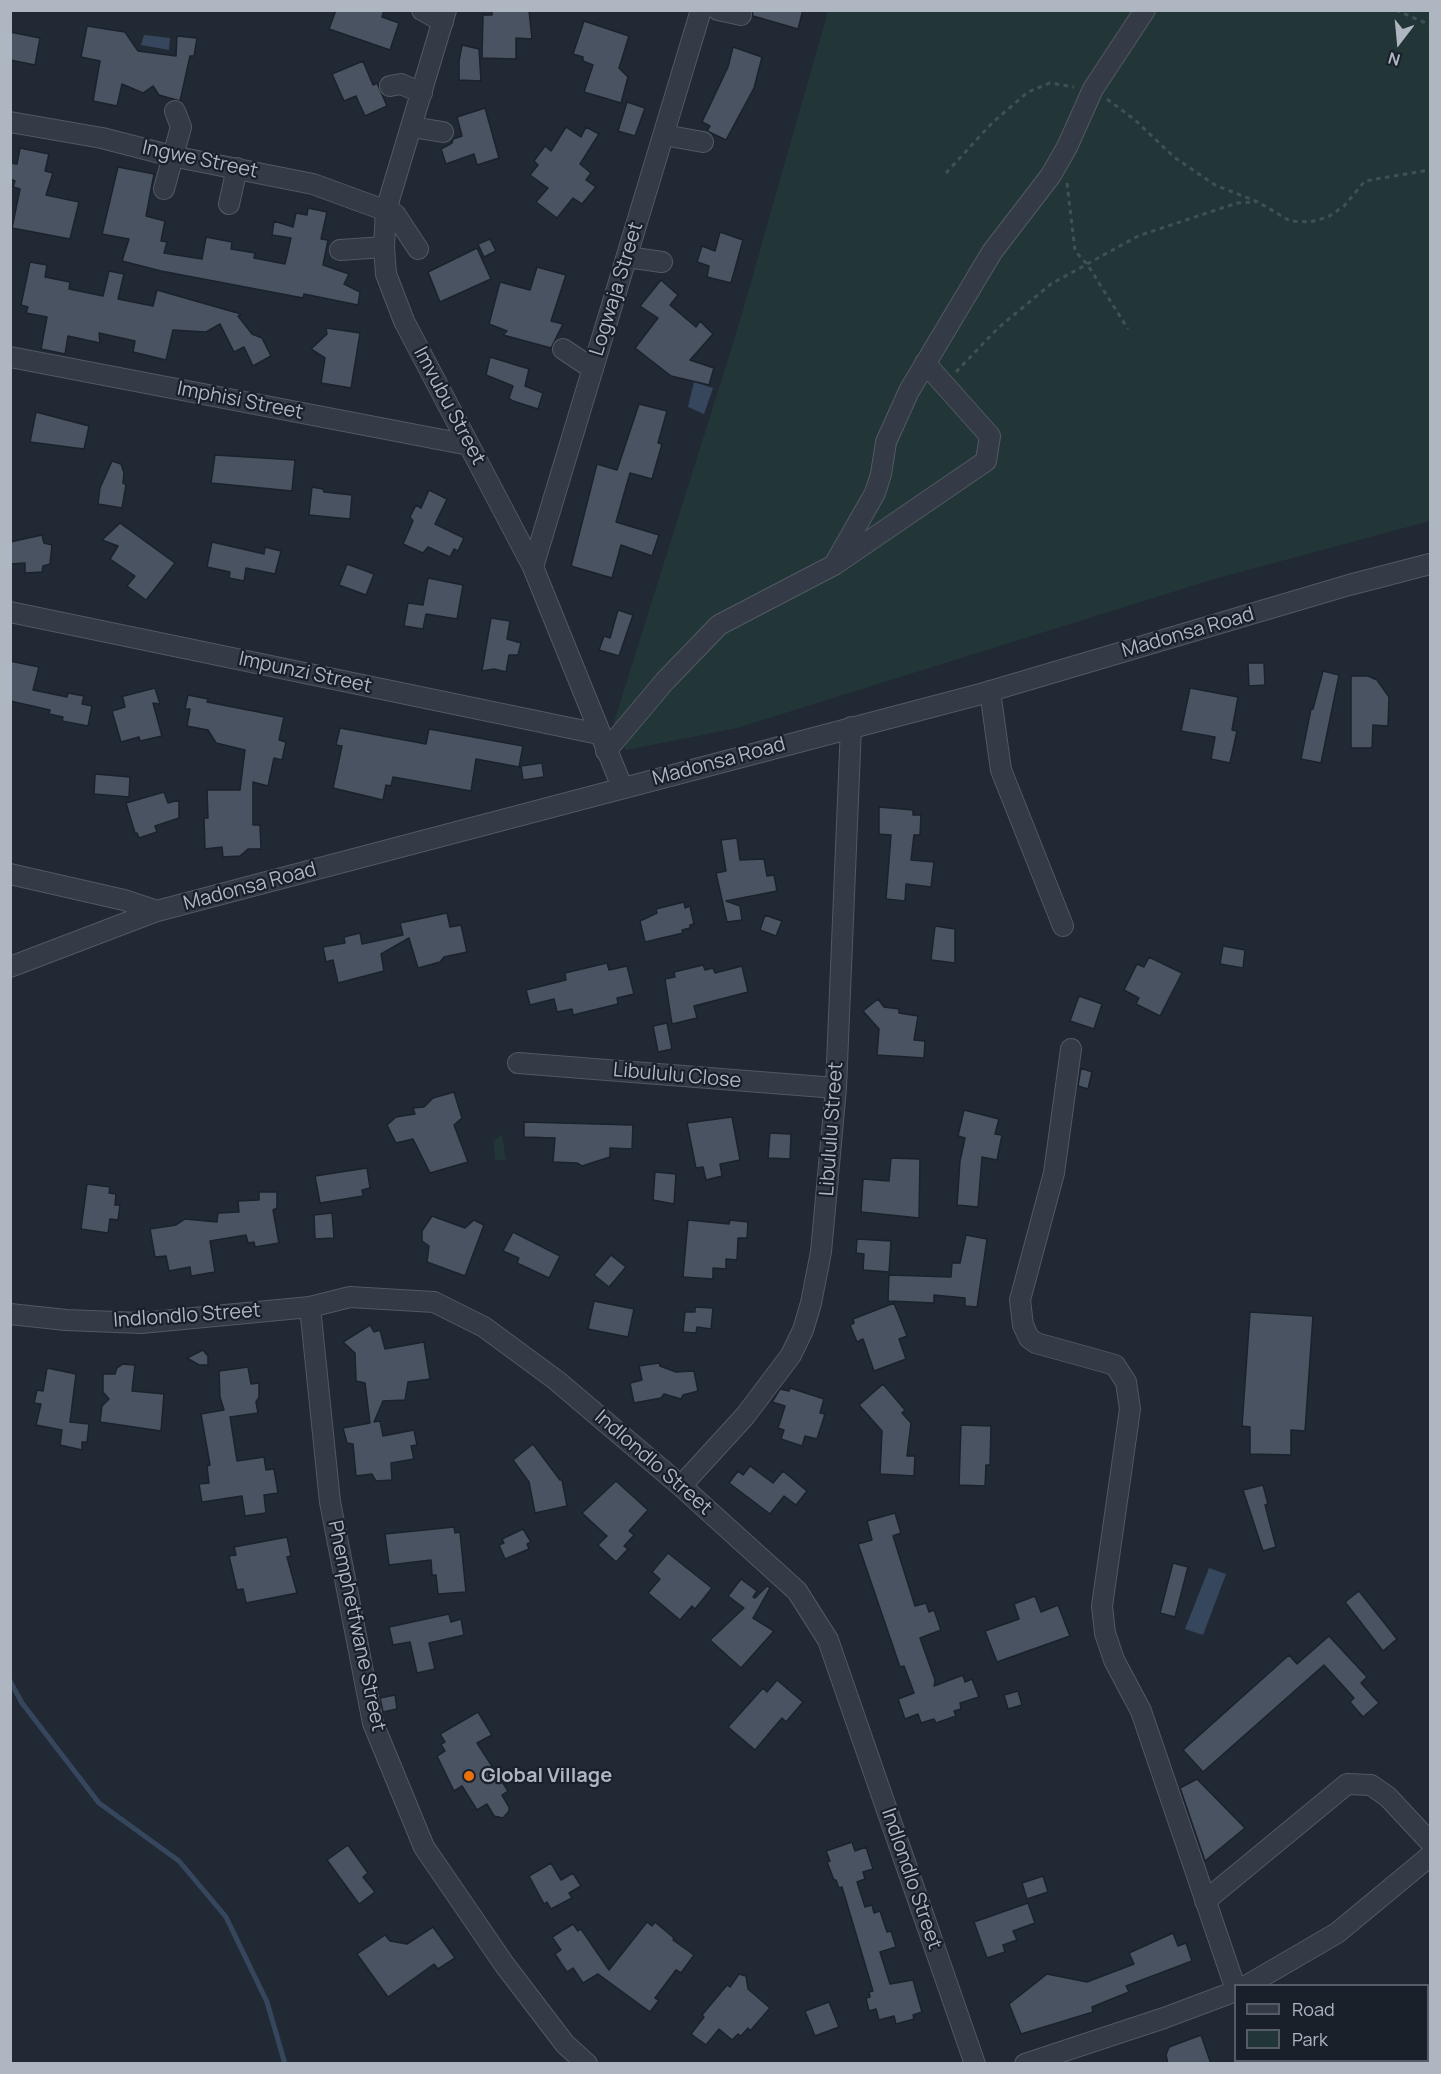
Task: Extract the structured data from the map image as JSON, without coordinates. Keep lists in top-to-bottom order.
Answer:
{
  "streets": {
    "street": [
      "Ingwe Street",
      "Logwaja Street",
      "Imphisi Street",
      "Imvubu Street",
      "Madonsa Road",
      "Impunzi Street",
      "Libululu Close",
      "Libululu Street",
      "Indlondlo Street",
      "Phemphetfwane Street"
    ]
  },
  "crossings": [
    ["Ingwe Street", "Imvubu Street"],
    ["Logwaja Street", "Imvubu Street"],
    ["Imphisi Street", "Imvubu Street"],
    ["Imvubu Street", "Madonsa Road"],
    ["Imvubu Street", "Impunzi Street"],
    ["Madonsa Road", "Libululu Street"],
    ["Libululu Close", "Libululu Street"],
    ["Libululu Street", "Indlondlo Street"],
    ["Indlondlo Street", "Phemphetfwane Street"]
  ],
  "places": ["Global Village"],
  "legend": ["Road", "Park"],
  "north": "bottom"
}
